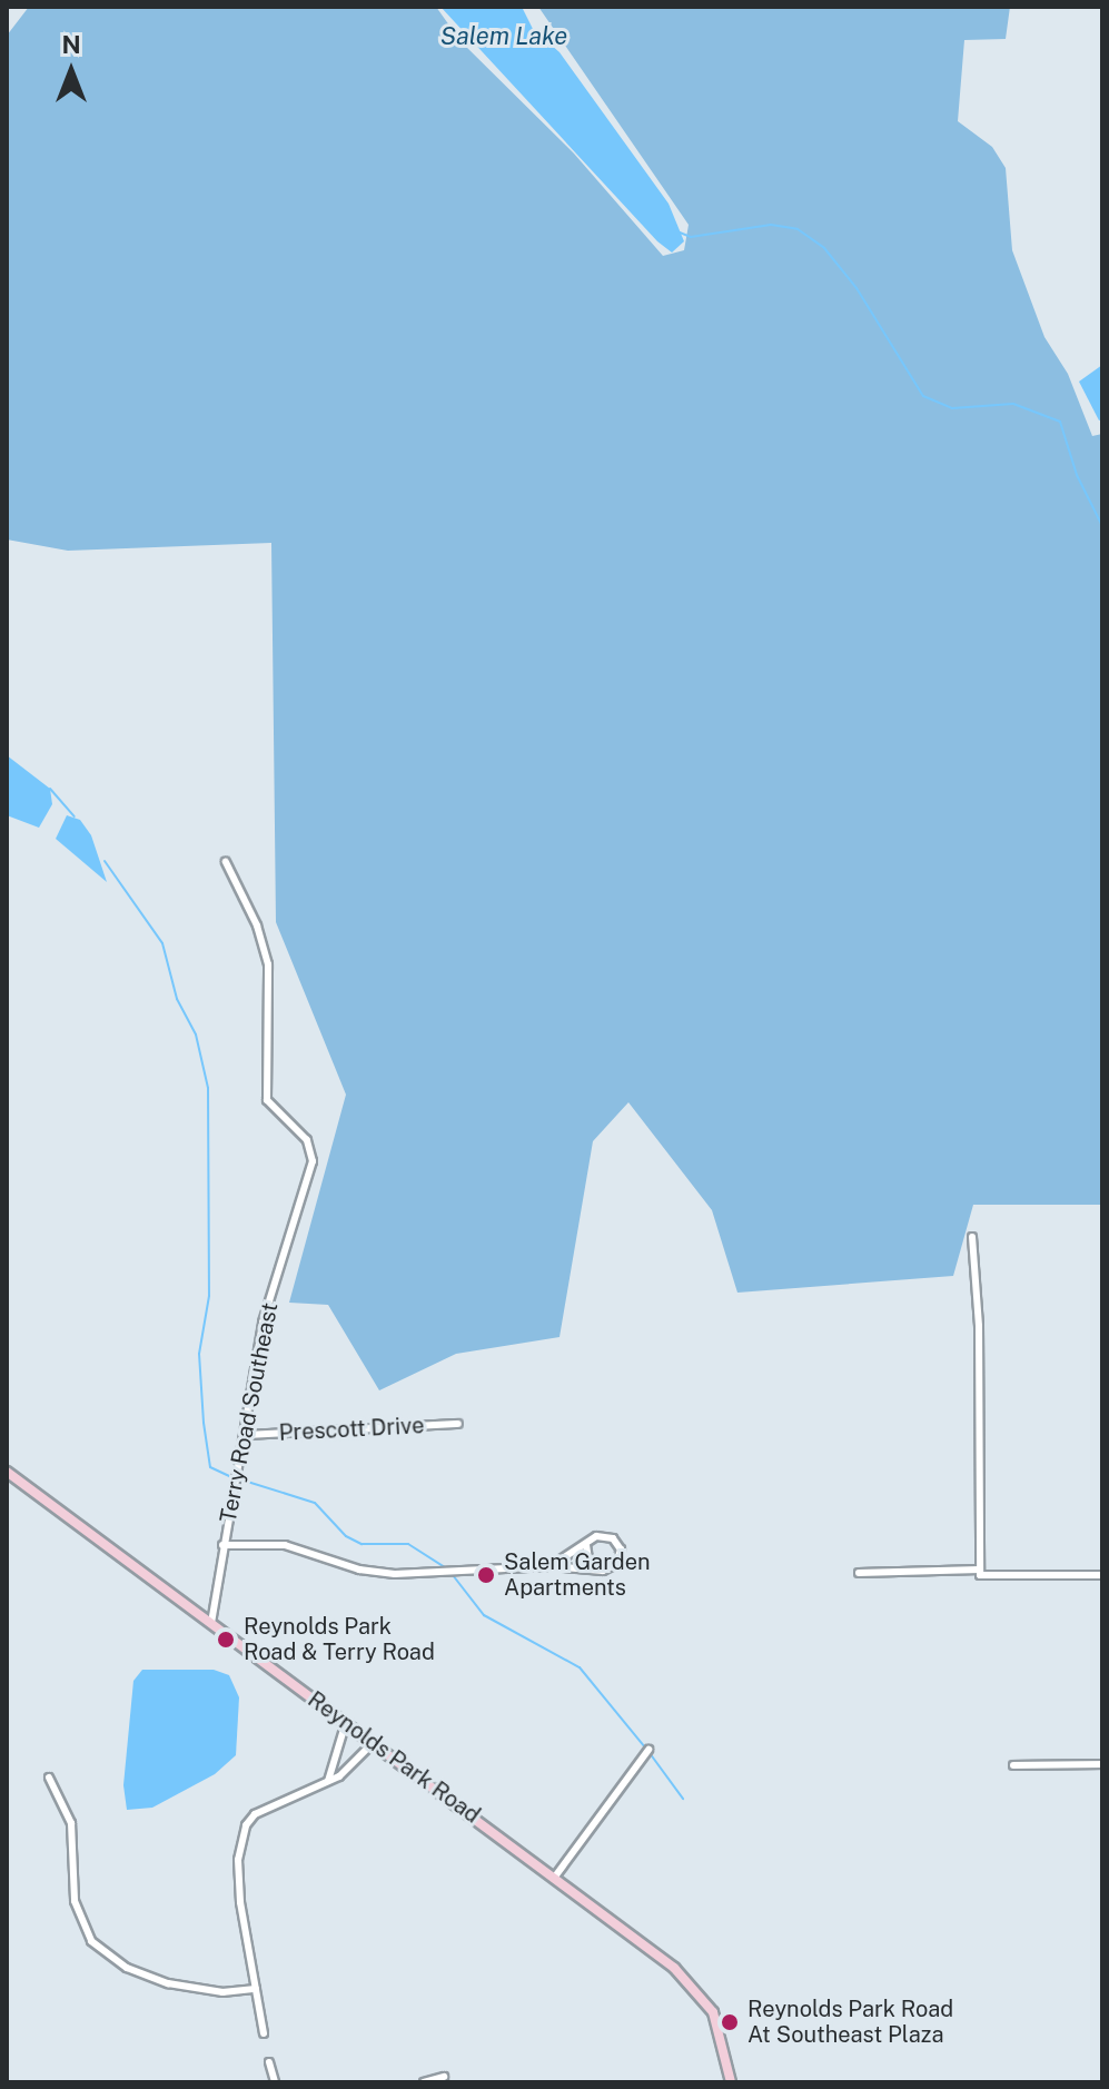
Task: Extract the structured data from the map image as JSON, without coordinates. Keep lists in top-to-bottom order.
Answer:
{
  "streets": {
    "main road": ["Reynolds Park Road"],
    "street": ["Terry Road Southeast", "Prescott Drive"]
  },
  "crossings": [
    ["Terry Road Southeast", "Prescott Drive"],
    ["Terry Road Southeast", "Reynolds Park Road"]
  ],
  "water": ["Salem Lake"],
  "places": ["Salem Garden Apartments", "Reynolds Park Road & Terry Road", "Reynolds Park Road At Southeast Plaza"],
  "north": "top"
}
